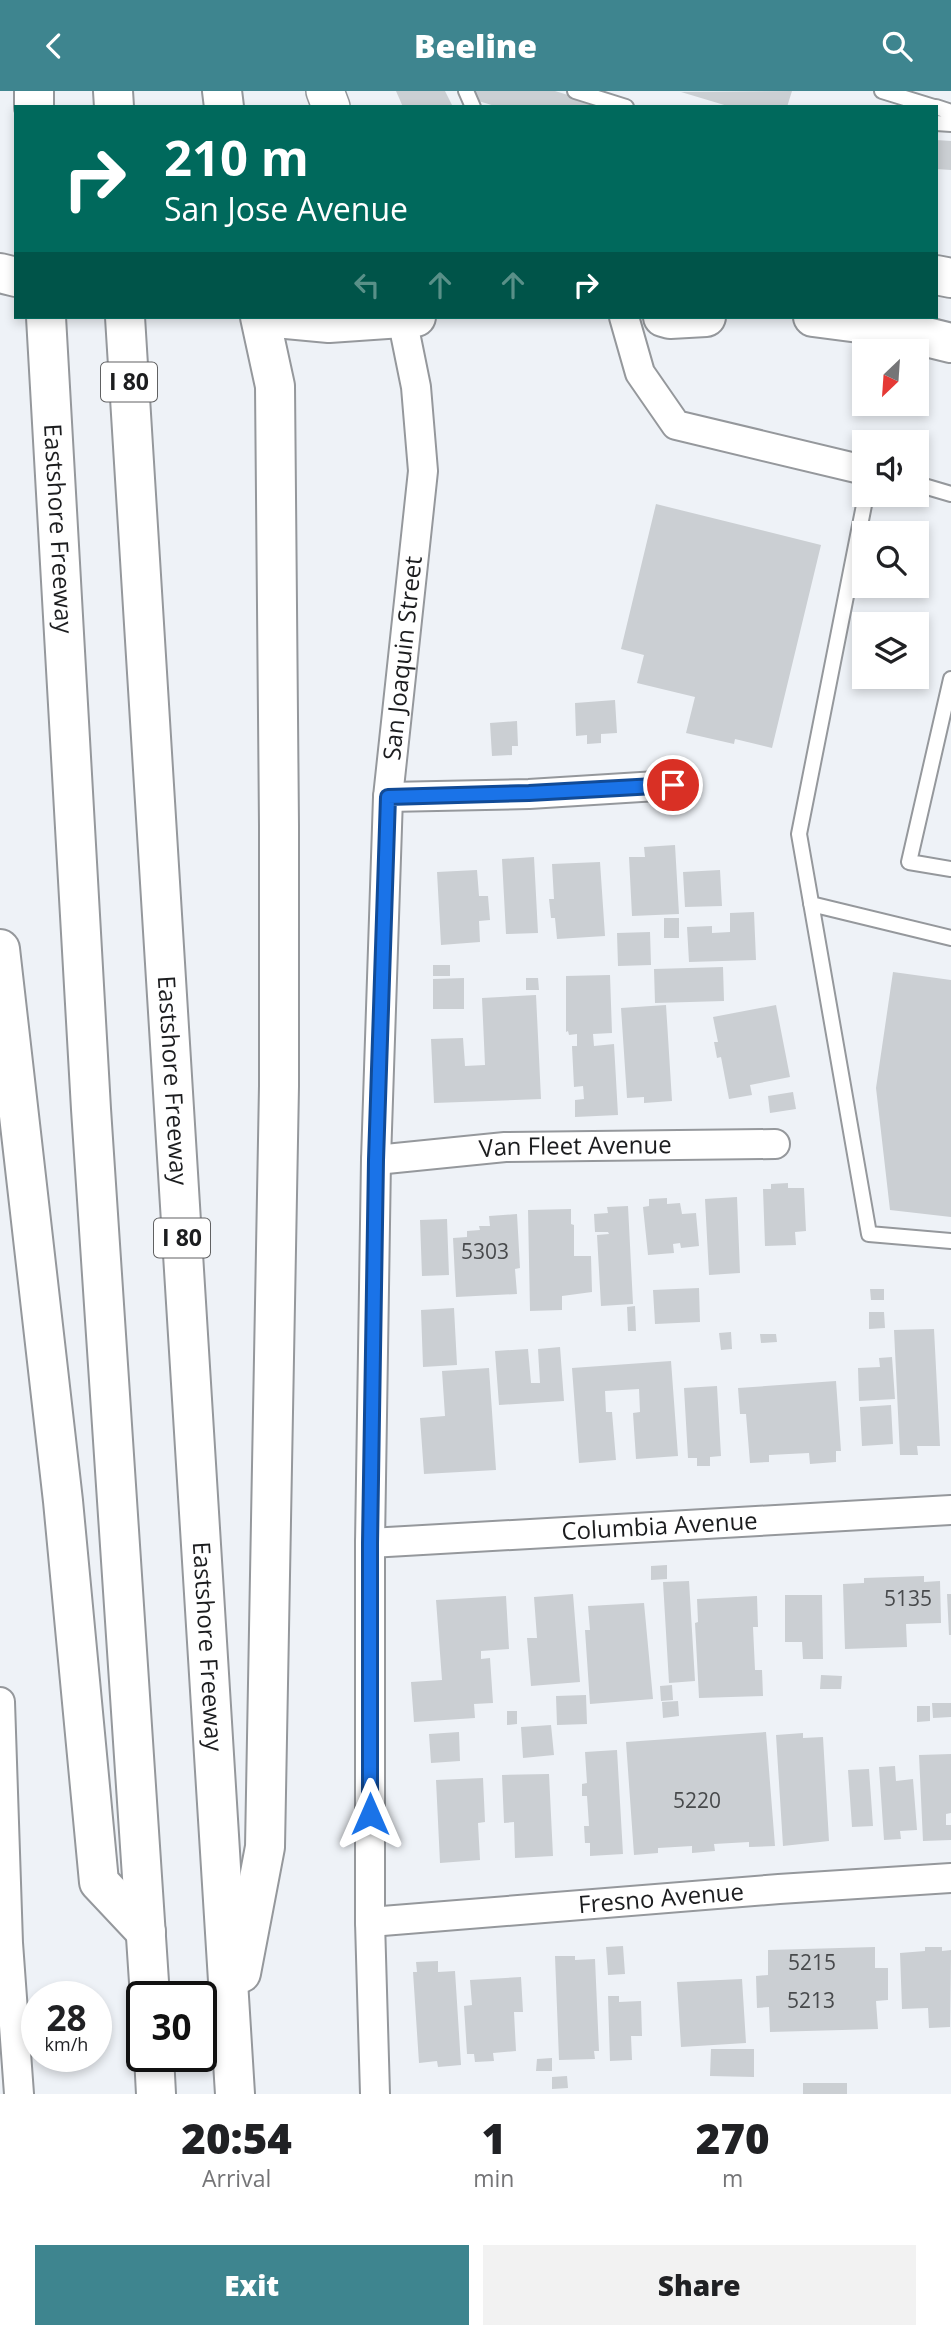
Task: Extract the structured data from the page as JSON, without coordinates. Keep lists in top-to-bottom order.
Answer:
{
  "streets": {
    "main road": ["I 80", "Eastshore Freeway"],
    "street": [
      "San Joaquin Street",
      "Van Fleet Avenue",
      "Columbia Avenue",
      "Fresno Avenue"
    ]
  },
  "crossings": [
    ["San Joaquin Street", "Van Fleet Avenue"],
    ["San Joaquin Street", "Columbia Avenue"],
    ["San Joaquin Street", "Fresno Avenue"]
  ],
  "house_numbers": [
    "5303",
    "5135",
    "5220",
    "5215",
    "5213"
  ],
  "north": "bottom left",
  "page": {
    "header": "Beeline",
    "turn": ["210 m", "San Jose Avenue"],
    "speed": "28 km/h",
    "limit": "30",
    "eta": [
      "20:54",
      "Arrival",
      "1",
      "min",
      "270",
      "m"
    ],
    "buttons": ["Exit", "Share"]
  }
}
